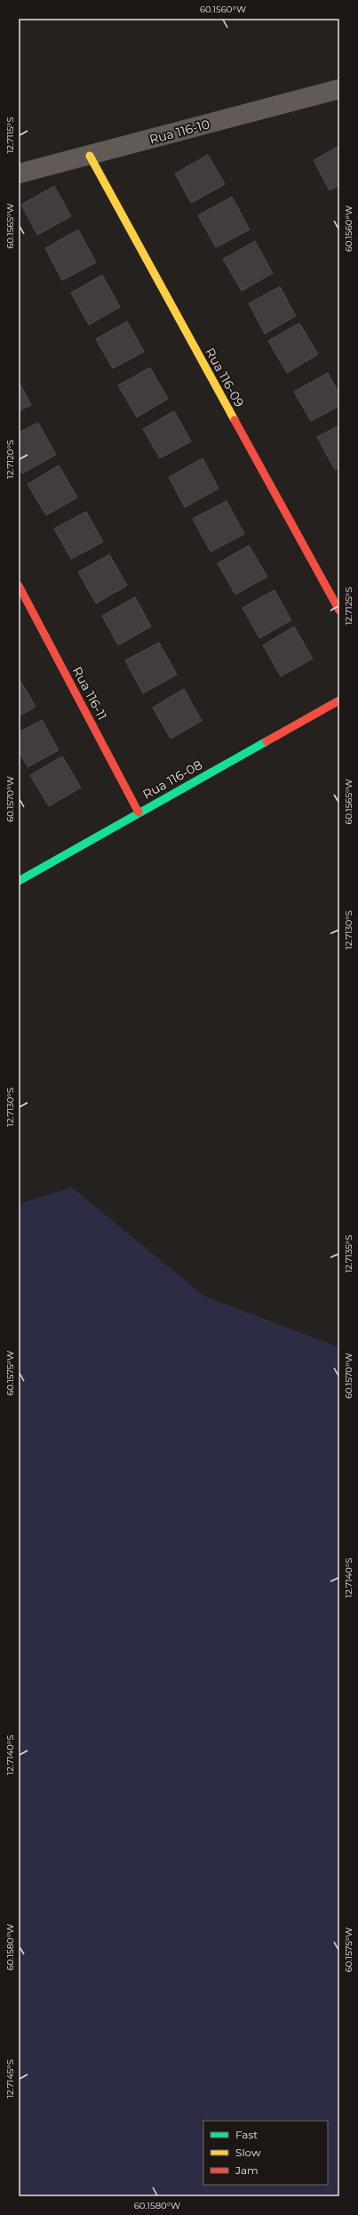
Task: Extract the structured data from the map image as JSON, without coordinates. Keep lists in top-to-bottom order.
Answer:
{
  "streets": {
    "street": [
      "Rua 116-10",
      "Rua 116-09",
      "Rua 116-11",
      "Rua 116-08"
    ]
  },
  "crossings": [
    ["Rua 116-10", "Rua 116-09"],
    ["Rua 116-11", "Rua 116-08"]
  ],
  "legend": ["Fast", "Slow", "Jam"],
  "coordinates": [
    "60.1560°W",
    "12.7115°S",
    "60.1565°W",
    "12.7120°S",
    "12.7125°S",
    "60.1570°W",
    "12.7130°S",
    "12.7135°S",
    "60.1575°W",
    "12.7140°S",
    "60.1580°W",
    "12.7145°S"
  ]
}
